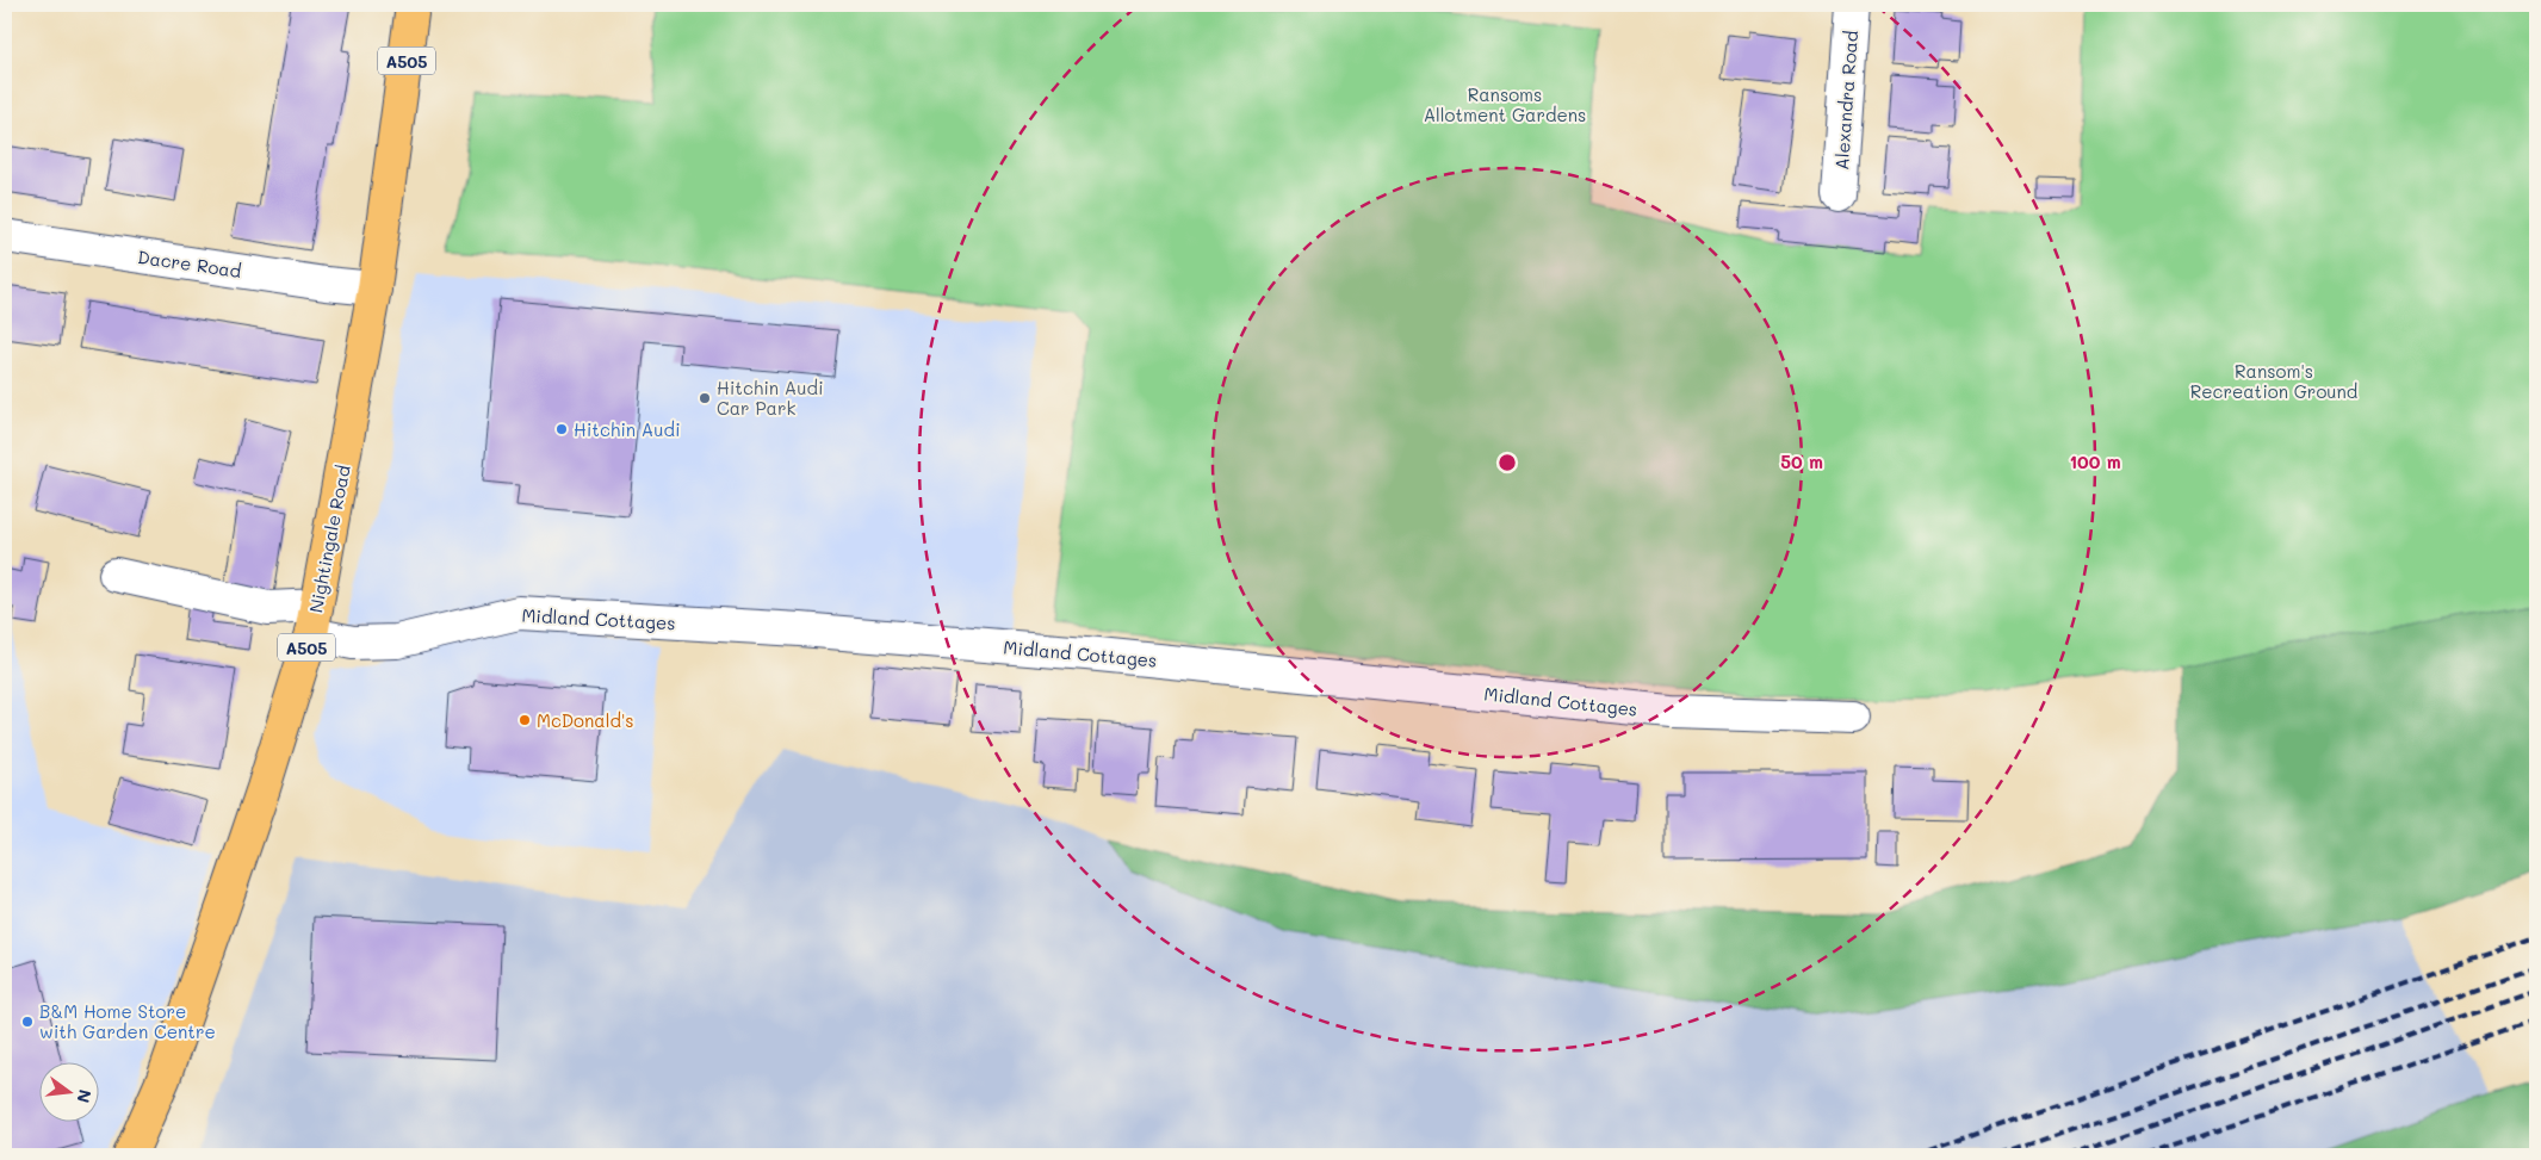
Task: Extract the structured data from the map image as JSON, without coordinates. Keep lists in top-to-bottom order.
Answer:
{
  "streets": {
    "main road": ["A505", "Nightingale Road"],
    "street": ["Alexandra Road", "Dacre Road", "Midland Cottages"]
  },
  "crossings": [
    ["Dacre Road", "Nightingale Road"],
    ["Nightingale Road", "Midland Cottages"]
  ],
  "parks": ["Ransoms Allotment Gardens", "Ransom's Recreation Ground"],
  "places": [
    "Hitchin Audi Car Park",
    "Hitchin Audi",
    "McDonald's",
    "B&M Home Store with Garden Centre"
  ],
  "north": "right",
  "rings": ["50 m", "100 m"]
}
